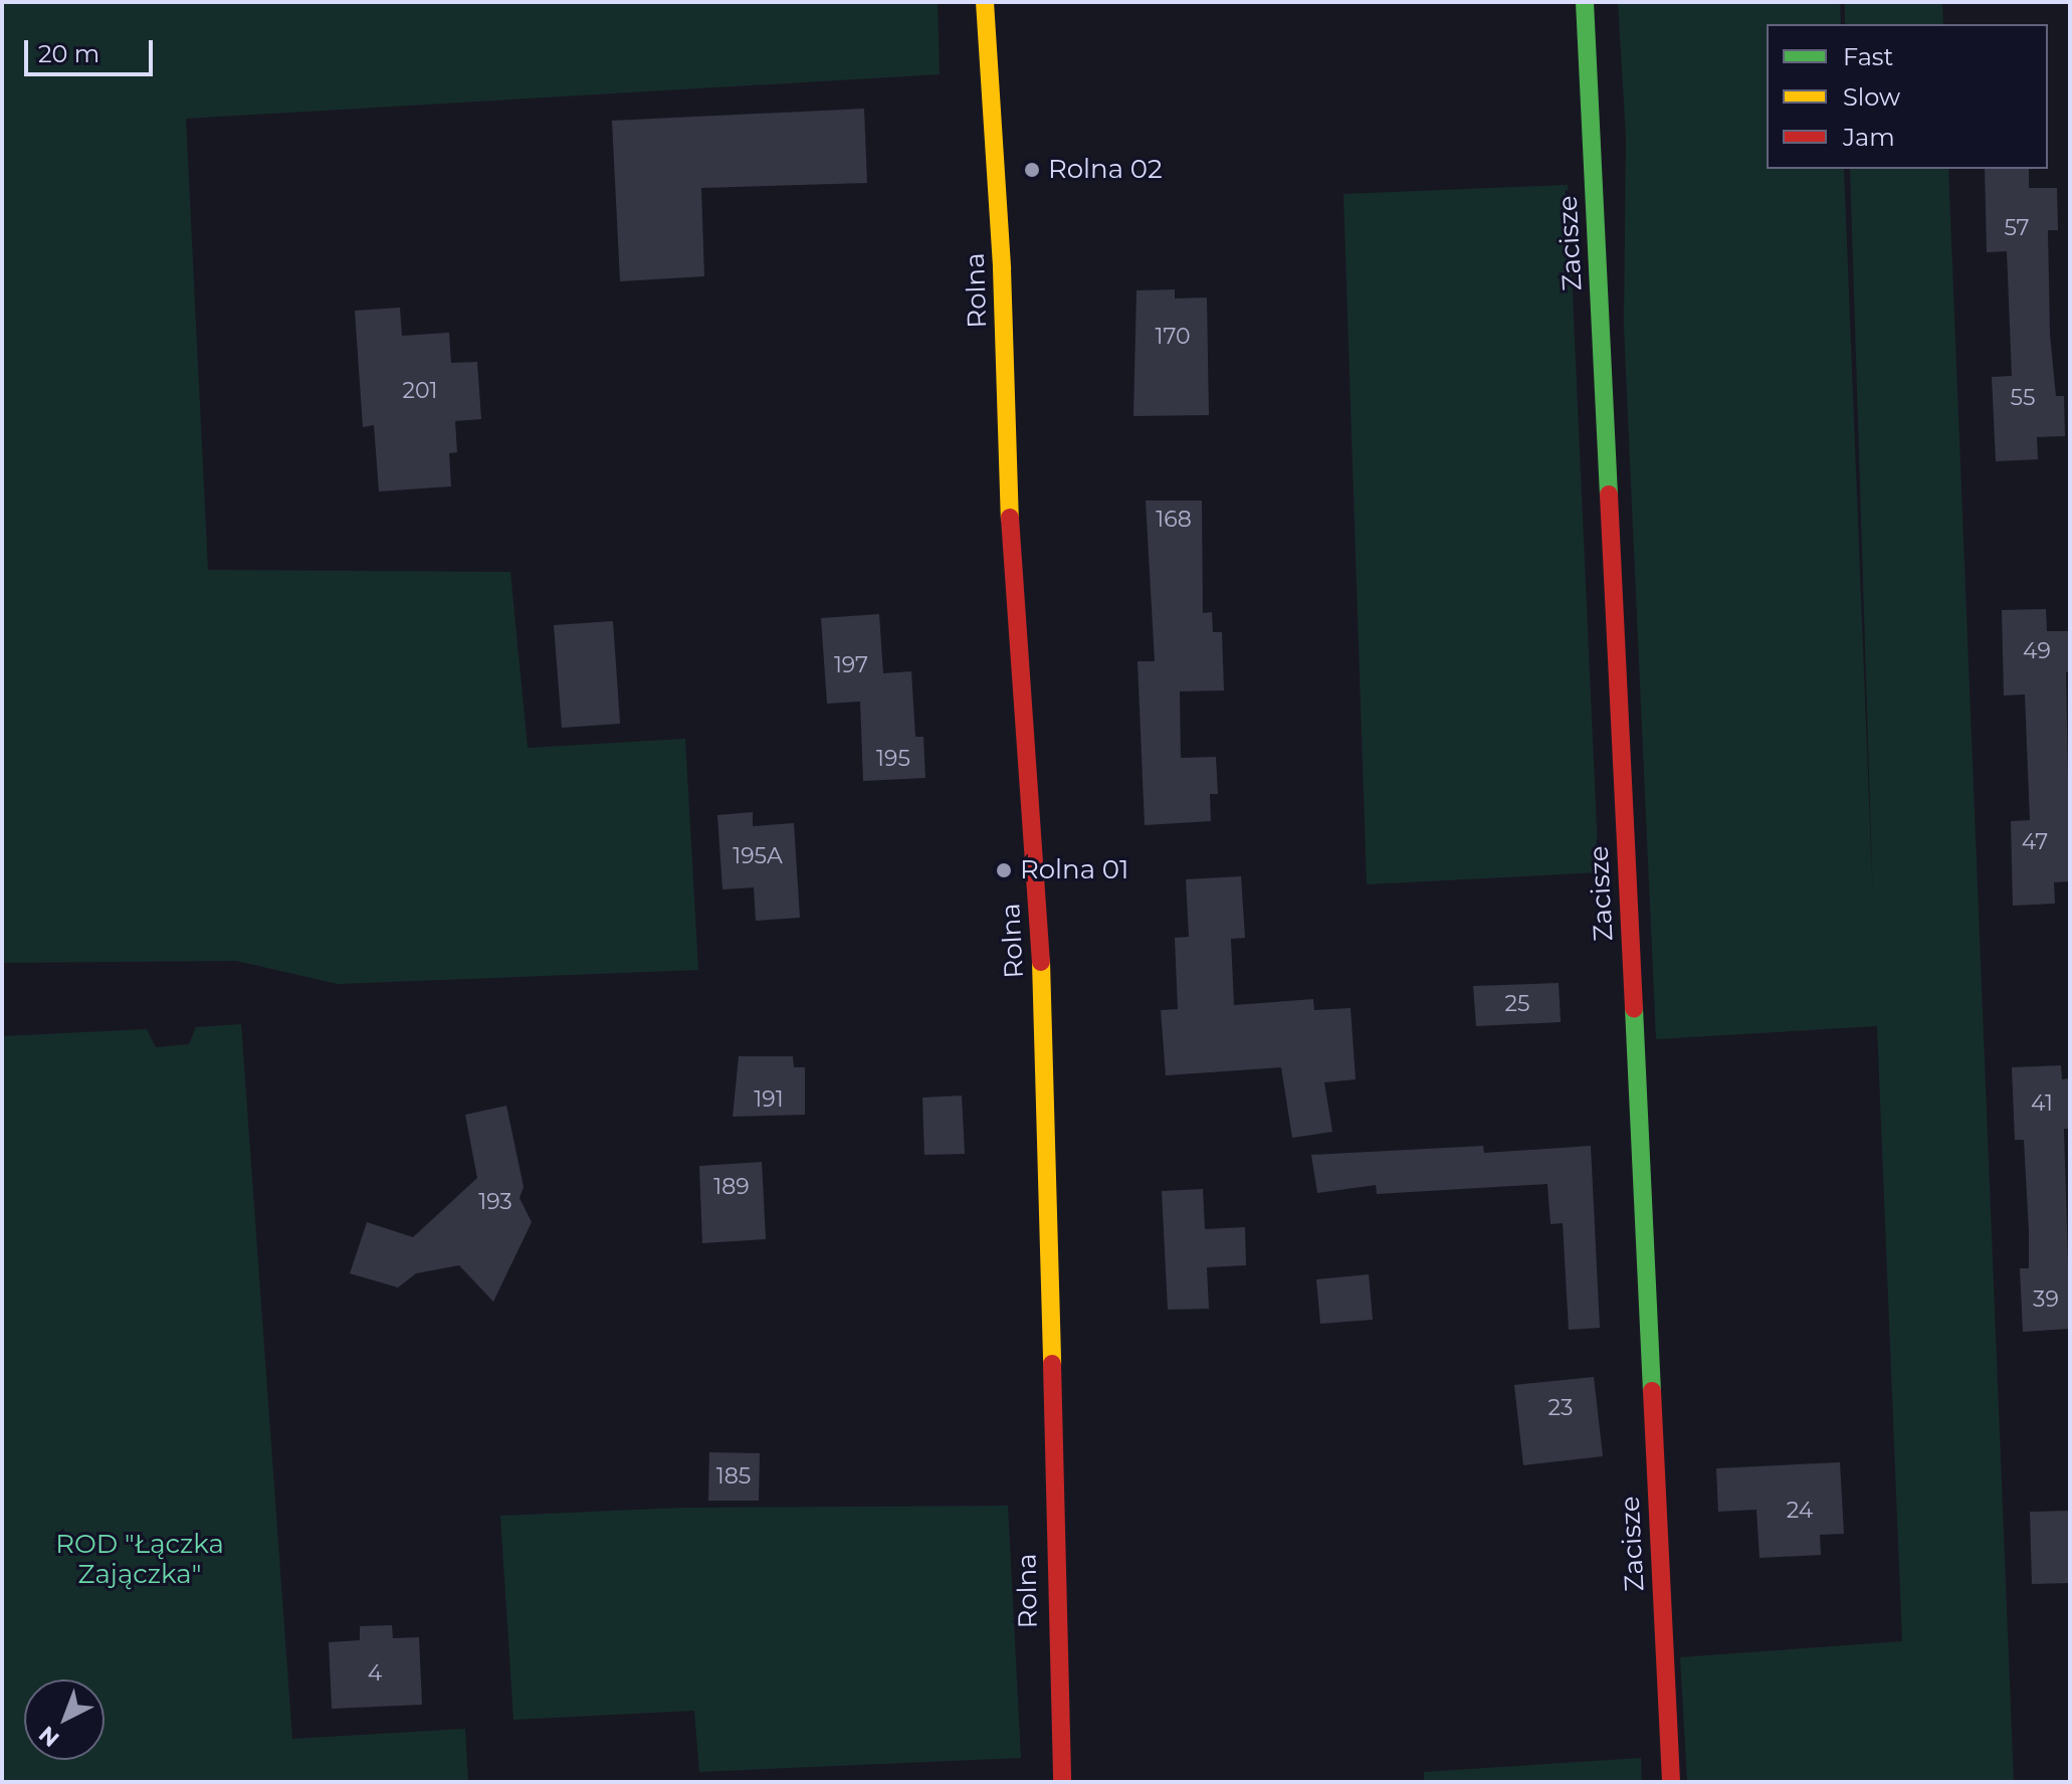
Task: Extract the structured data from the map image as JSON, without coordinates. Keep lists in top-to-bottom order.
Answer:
{
  "streets": {
    "street": ["Zacisze", "Rolna"]
  },
  "parks": ["ROD \"Łączka Zajączka\""],
  "places": ["Rolna 02", "Rolna 01"],
  "house_numbers": [
    "57",
    "170",
    "201",
    "55",
    "168",
    "49",
    "197",
    "195",
    "47",
    "195A",
    "25",
    "191",
    "41",
    "189",
    "193",
    "39",
    "23",
    "185",
    "24",
    "4"
  ],
  "legend": ["Fast", "Slow", "Jam"],
  "scale_bar": "20 m",
  "north": "bottom left"
}
